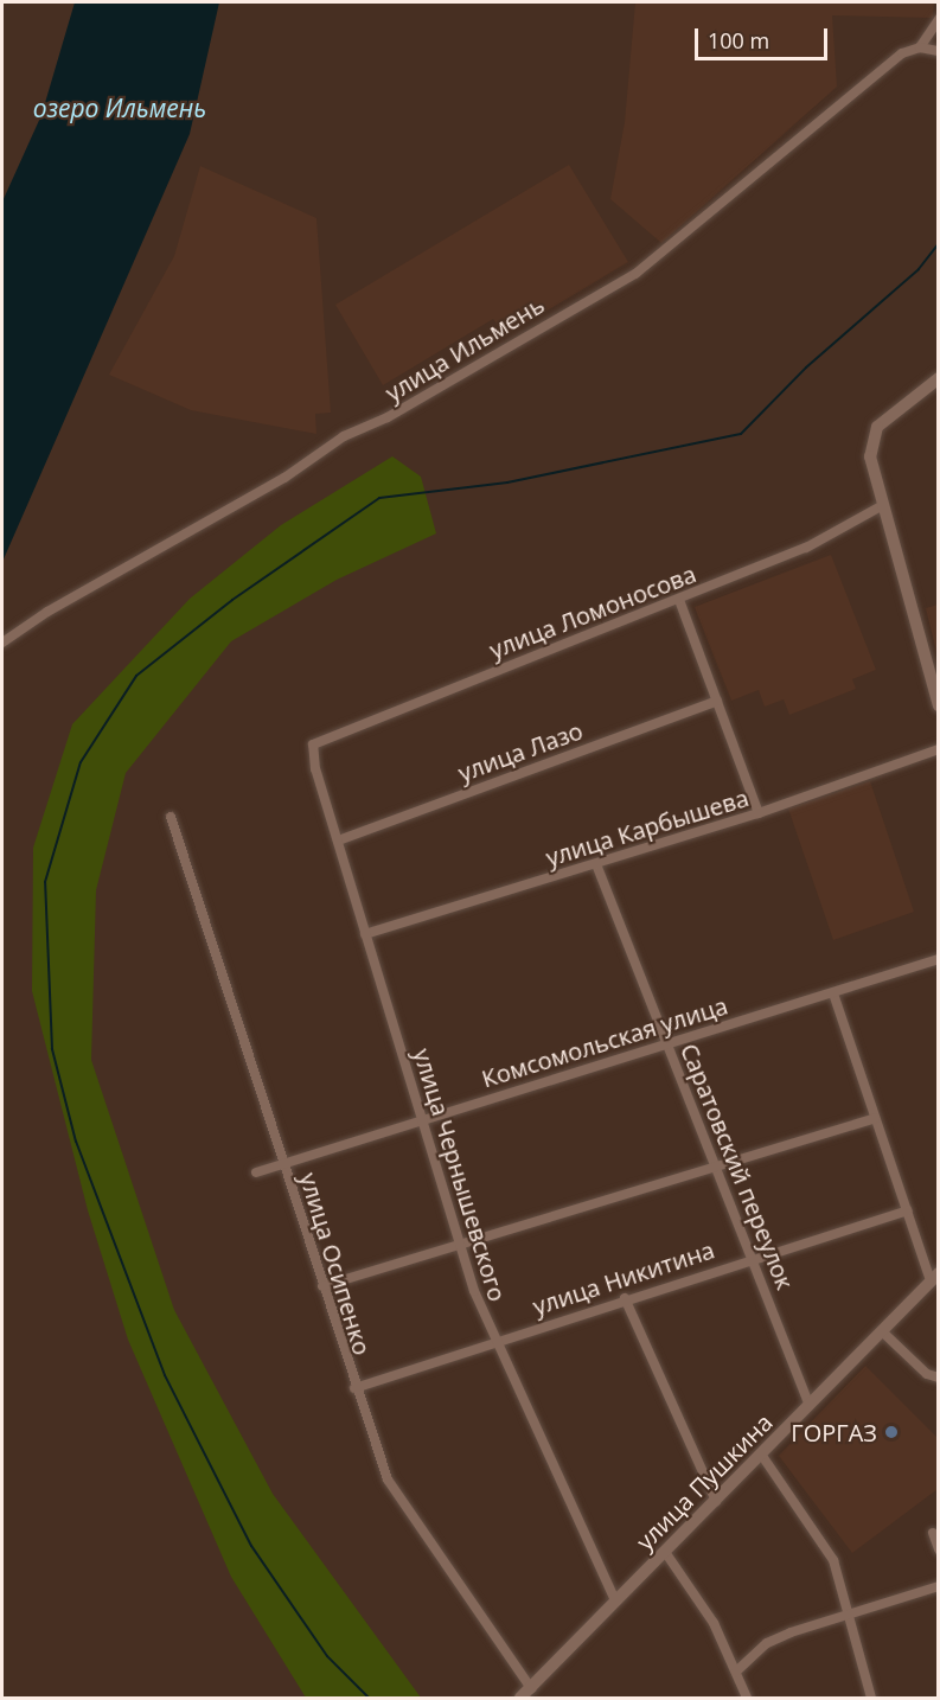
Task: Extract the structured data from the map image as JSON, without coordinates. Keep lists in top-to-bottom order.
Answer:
{
  "streets": {
    "main road": ["улица Пушкина"],
    "street": [
      "улица Ильмень",
      "улица Ломоносова",
      "улица Лазо",
      "улица Карбышева",
      "Комсомольская улица",
      "Саратовский переулок",
      "улица Чернышевского",
      "улица Осипенко",
      "улица Никитина"
    ]
  },
  "crossings": [
    ["улица Ломоносова", "улица Чернышевского"],
    ["улица Лазо", "улица Чернышевского"],
    ["улица Карбышева", "Саратовский переулок"],
    ["улица Карбышева", "улица Чернышевского"],
    ["Комсомольская улица", "Саратовский переулок"],
    ["Комсомольская улица", "улица Чернышевского"],
    ["Комсомольская улица", "улица Осипенко"],
    ["Саратовский переулок", "улица Никитина"],
    ["Саратовский переулок", "улица Пушкина"],
    ["улица Чернышевского", "улица Никитина"],
    ["улица Чернышевского", "улица Пушкина"],
    ["улица Осипенко", "улица Никитина"],
    ["улица Осипенко", "улица Пушкина"]
  ],
  "water": ["озеро Ильмень"],
  "places": ["ГОРГАЗ"],
  "scale_bar": "100 m"
}
